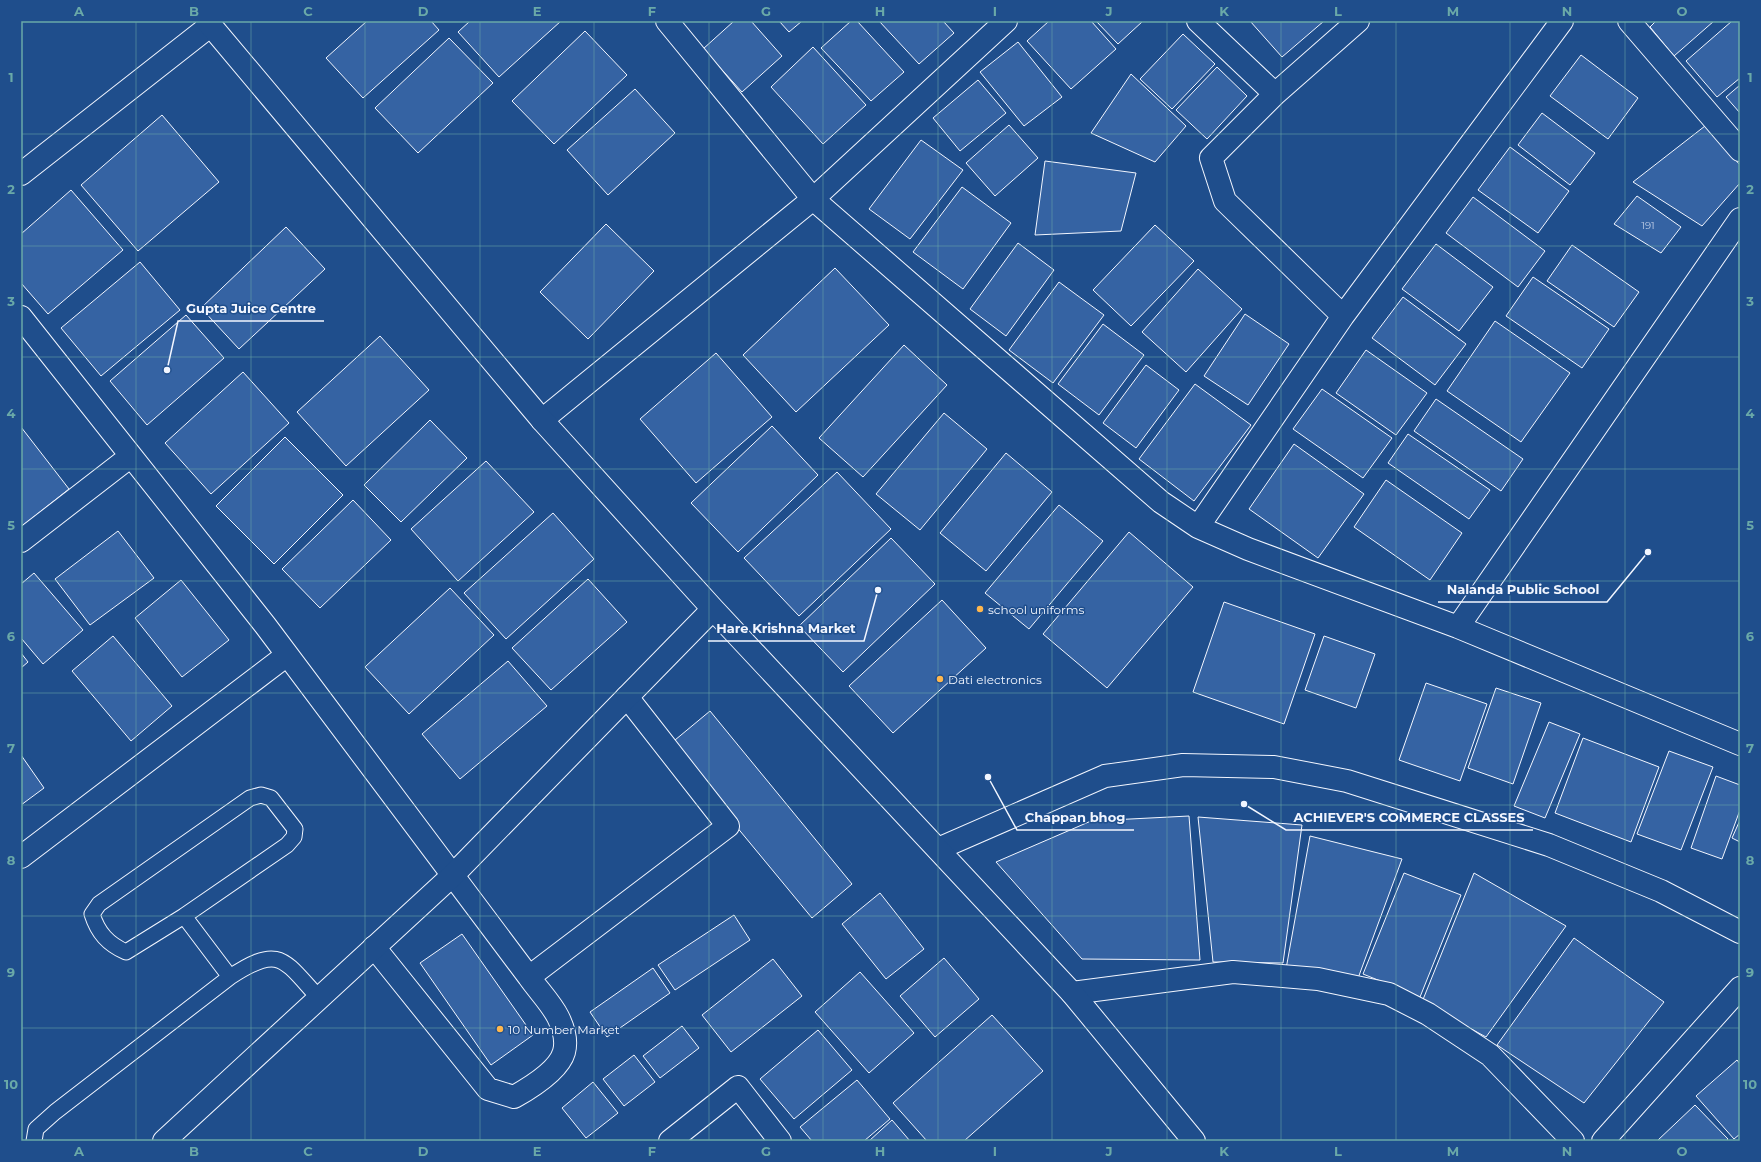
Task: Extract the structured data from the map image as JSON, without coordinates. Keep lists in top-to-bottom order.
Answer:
{
  "places": [
    "Gupta Juice Centre",
    "Nalanda Public School",
    "Hare Krishna Market",
    "school uniforms",
    "Dati electronics",
    "Chappan bhog",
    "ACHIEVER'S COMMERCE CLASSES",
    "10 Number Market"
  ],
  "house_numbers": ["191"],
  "grid": {
    "columns": [
      "A",
      "B",
      "C",
      "D",
      "E",
      "F",
      "G",
      "H",
      "I",
      "J",
      "K",
      "L",
      "M",
      "N",
      "O"
    ],
    "rows": [
      "1",
      "2",
      "3",
      "4",
      "5",
      "6",
      "7",
      "8",
      "9",
      "10"
    ]
  }
}
